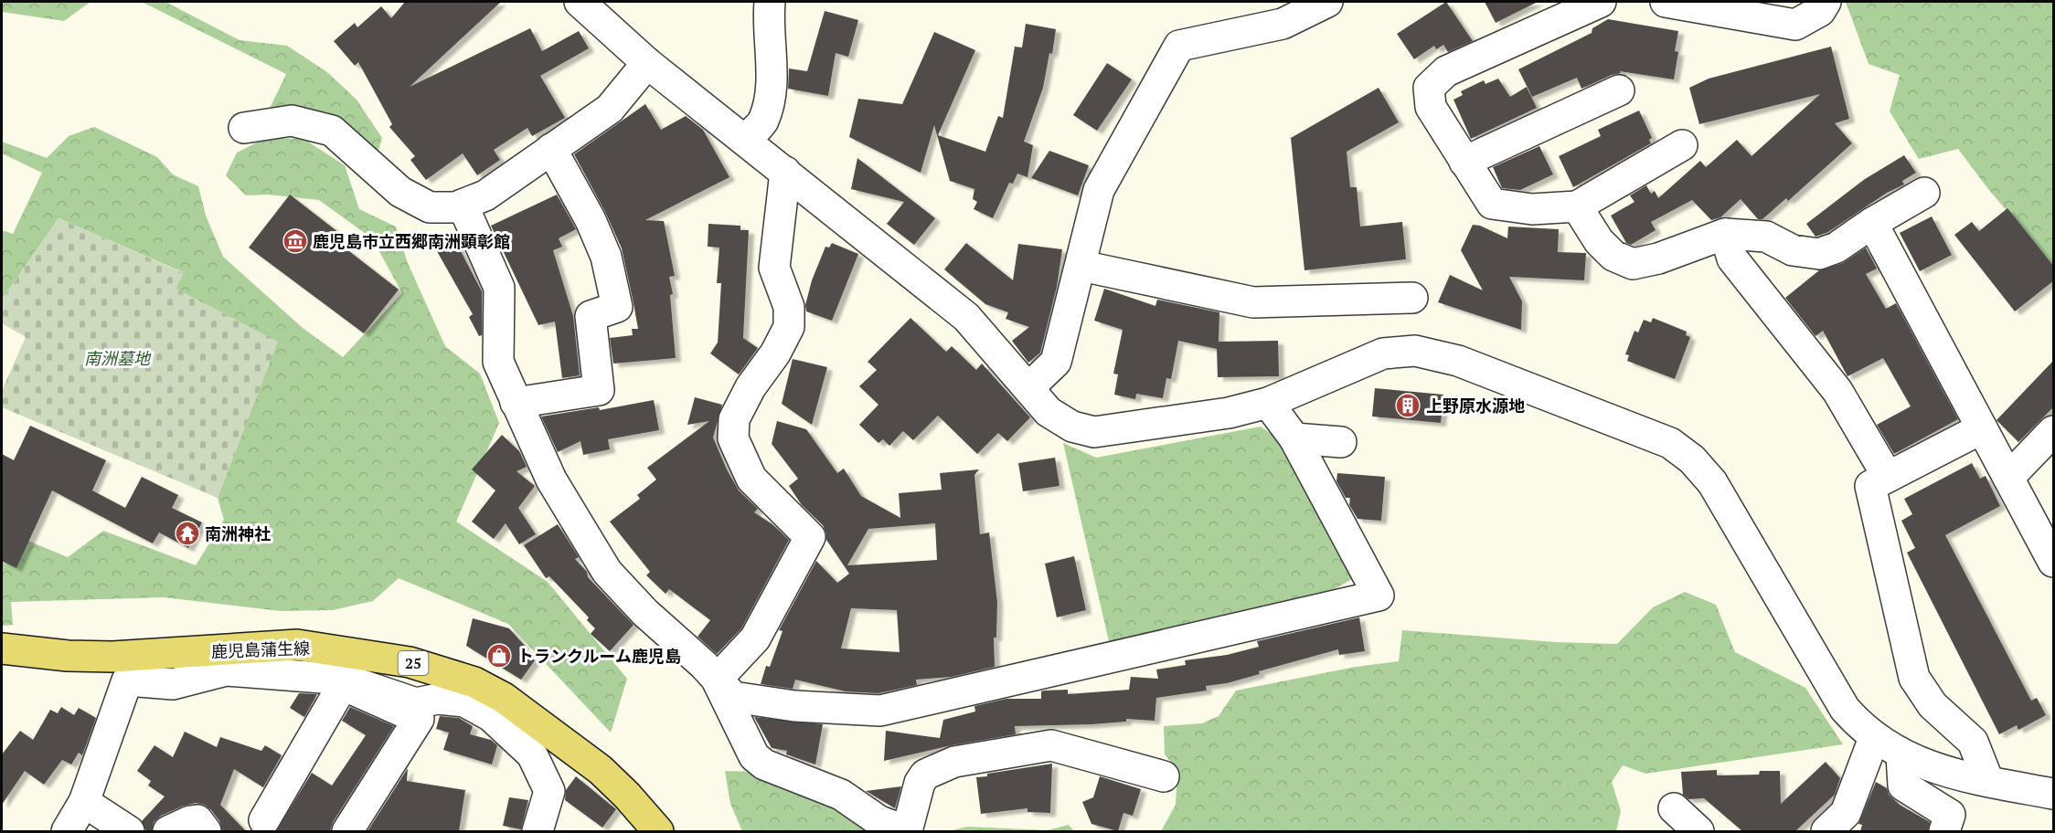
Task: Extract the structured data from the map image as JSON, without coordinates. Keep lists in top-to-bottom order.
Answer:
{
  "streets": {
    "main road": ["鹿児島蒲生線", "25"]
  },
  "parks": ["南洲墓地"],
  "places": {
    "museum": ["鹿児島市立西郷南洲顕彰館"],
    "building": ["上野原水源地"],
    "temple": ["南洲神社"],
    "shop": ["トランクルーム鹿児島"]
  }
}
